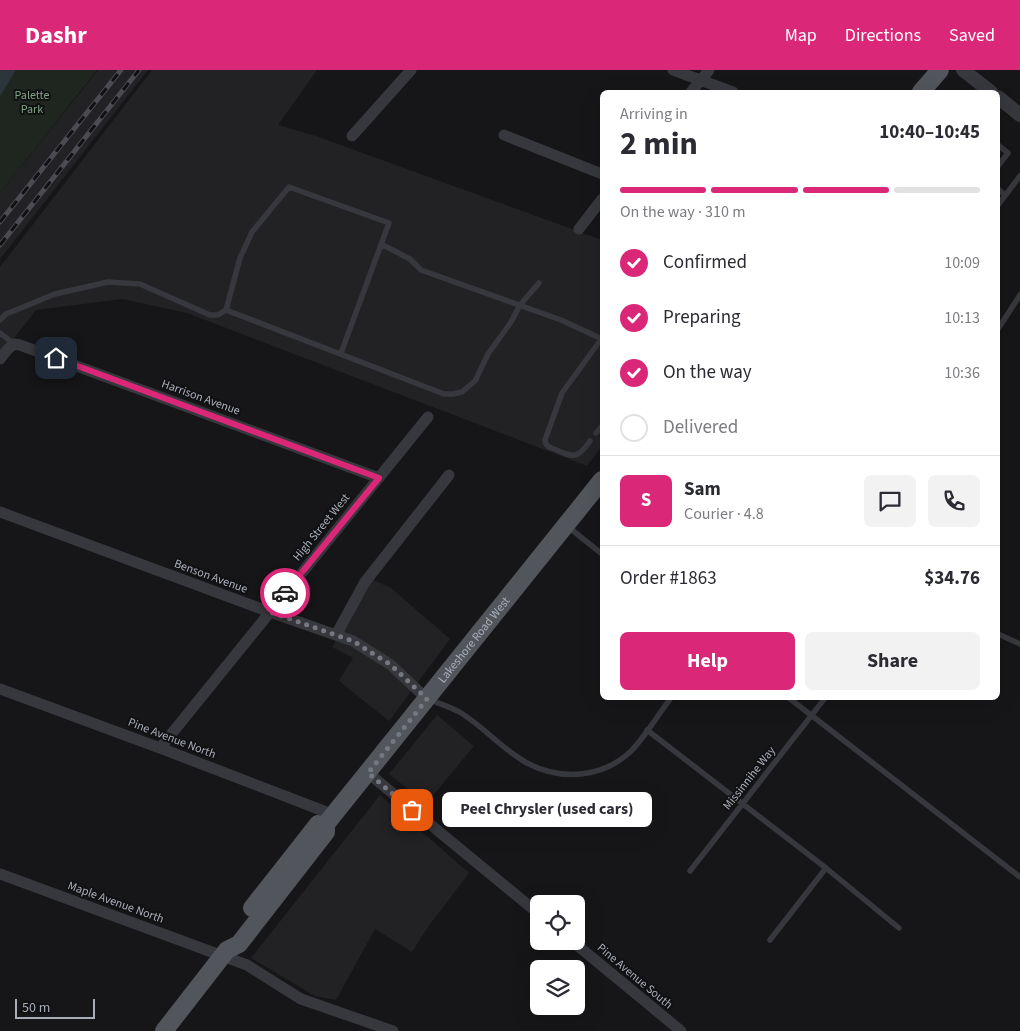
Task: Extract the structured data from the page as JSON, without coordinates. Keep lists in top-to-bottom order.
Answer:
{
  "streets": {
    "main road": ["Lakeshore Road West"],
    "street": [
      "Harrison Avenue",
      "High Street West",
      "Benson Avenue",
      "Pine Avenue North",
      "Maple Avenue North",
      "Pine Avenue South"
    ],
    "lane": ["Missinnihe Way"]
  },
  "crossings": [
    ["Harrison Avenue", "High Street West"],
    ["High Street West", "Benson Avenue"],
    ["High Street West", "Pine Avenue North"],
    ["Benson Avenue", "Lakeshore Road West"],
    ["Lakeshore Road West", "Pine Avenue North"],
    ["Lakeshore Road West", "Maple Avenue North"]
  ],
  "parks": ["Palette Park"],
  "places": ["Peel Chrysler (used cars)"],
  "scale_bar": "50 m",
  "page": {
    "header": "Dashr",
    "nav": ["Map", "Directions", "Saved"],
    "heading": ["2 min", "Arriving in", "10:40–10:45"],
    "panel": [
      "Sam",
      "Courier · 4.8",
      "Order #1863",
      "$34.76"
    ],
    "bar": "On the way · 310 m",
    "list": [
      ["Confirmed", "10:09"],
      ["Preparing", "10:13"],
      ["On the way", "10:36"],
      "Delivered"
    ],
    "round": "S",
    "buttons": ["Help", "Share"],
    "bubble": "Peel Chrysler (used cars)",
    "scale": "50 m"
  }
}
